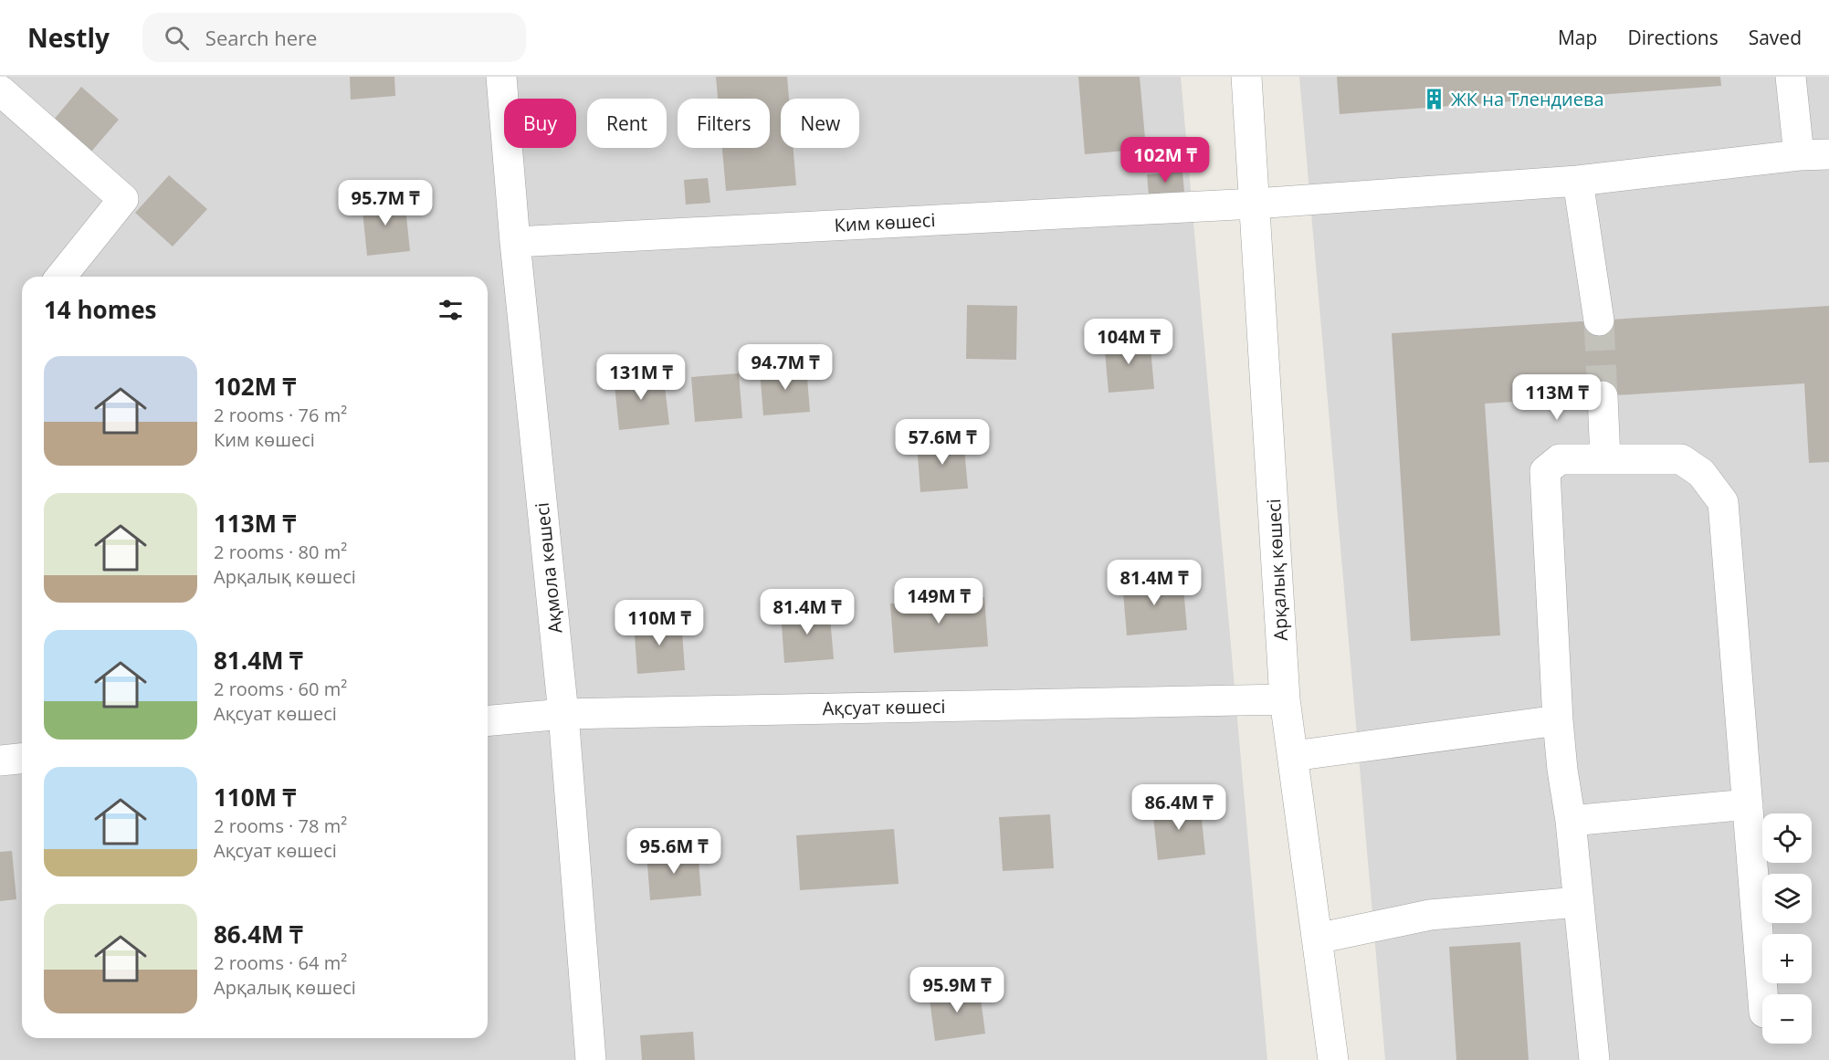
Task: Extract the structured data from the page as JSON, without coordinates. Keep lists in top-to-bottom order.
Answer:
{
  "streets": {
    "street": [
      "Ким көшесі",
      "Ақмола көшесі",
      "Арқалық көшесі",
      "Ақсуат көшесі"
    ]
  },
  "crossings": [
    ["Ким көшесі", "Ақмола көшесі"],
    ["Ким көшесі", "Арқалық көшесі"],
    ["Ақмола көшесі", "Ақсуат көшесі"],
    ["Арқалық көшесі", "Ақсуат көшесі"]
  ],
  "places": {
    "building": ["ЖК на Тлендиева"]
  },
  "page": {
    "header": "Nestly",
    "search": "Search here",
    "nav": ["Map", "Directions", "Saved"],
    "chip": [
      "Buy",
      "Rent",
      "Filters",
      "New"
    ],
    "price": [
      "102M ₸",
      "95.7M ₸",
      "104M ₸",
      "94.7M ₸",
      "131M ₸",
      "113M ₸",
      "57.6M ₸",
      "81.4M ₸",
      "149M ₸",
      "81.4M ₸",
      "110M ₸",
      "86.4M ₸",
      "95.6M ₸",
      "95.9M ₸"
    ],
    "heading": "14 homes",
    "list": [
      {
        "name": "102M ₸",
        "note": "2 rooms · 76 m² · Ким көшесі"
      },
      {
        "name": "113M ₸",
        "note": "2 rooms · 80 m² · Арқалық көшесі"
      },
      {
        "name": "81.4M ₸",
        "note": "2 rooms · 60 m² · Ақсуат көшесі"
      },
      {
        "name": "110M ₸",
        "note": "2 rooms · 78 m² · Ақсуат көшесі"
      },
      {
        "name": "86.4M ₸",
        "note": "2 rooms · 64 m² · Арқалық көшесі"
      }
    ],
    "map_buttons": ["+", "−"]
  }
}
